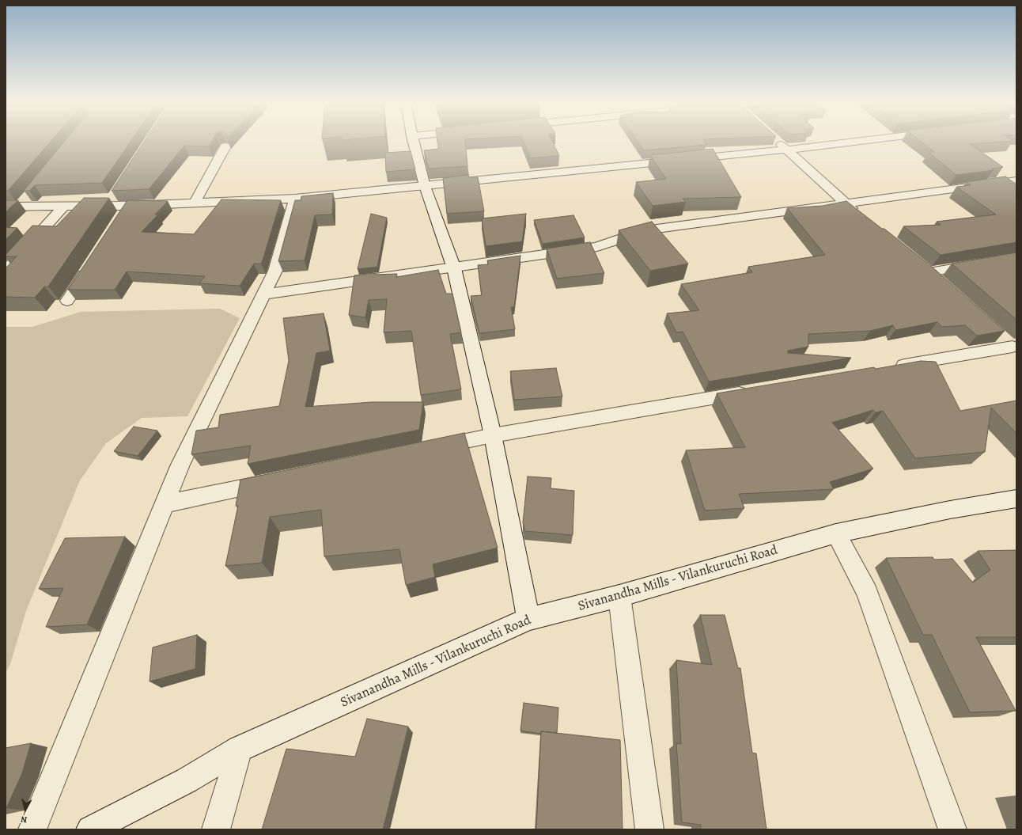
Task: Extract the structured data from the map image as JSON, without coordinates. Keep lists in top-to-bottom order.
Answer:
{
  "streets": {
    "street": ["Sivanandha Mills - Vilankuruchi Road"]
  },
  "north": "bottom"
}
